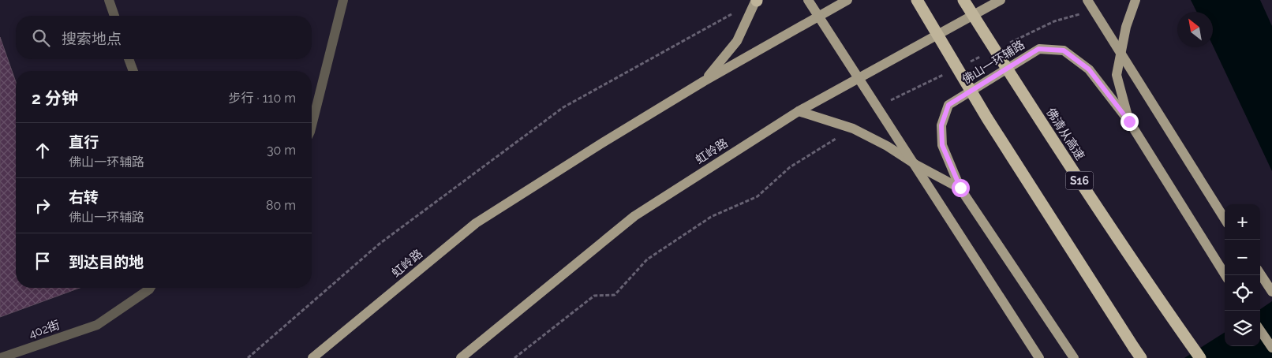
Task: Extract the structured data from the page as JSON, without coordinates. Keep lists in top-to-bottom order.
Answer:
{
  "streets": {
    "highway": ["佛清从高速", "S16"],
    "main road": ["佛山一环辅路", "虹岭路"],
    "lane": ["402街"]
  },
  "north": "top left",
  "page": {
    "search": "搜索地点",
    "heading": ["2 分钟", "步行 · 110 m"],
    "list": [
      ["直行", "佛山一环辅路", "30 m"],
      ["右转", "佛山一环辅路", "80 m"],
      "到达目的地"
    ],
    "map_buttons": ["+", "−"]
  }
}
